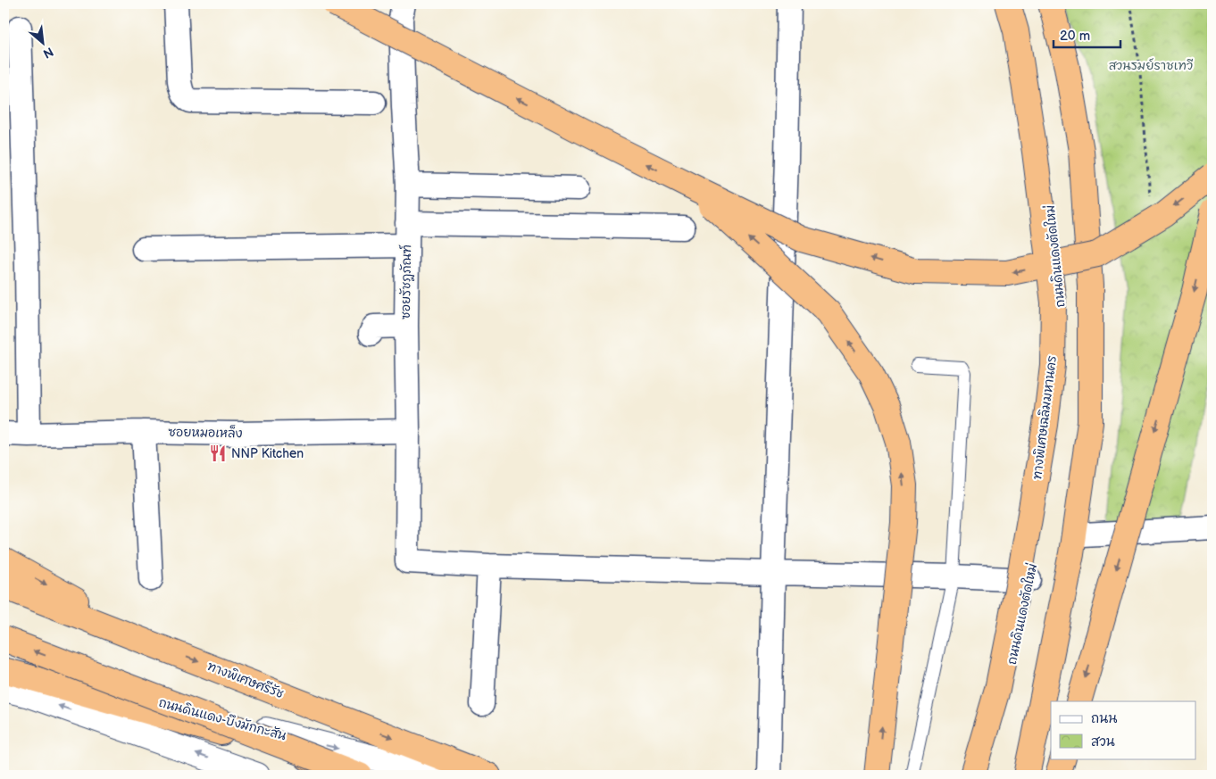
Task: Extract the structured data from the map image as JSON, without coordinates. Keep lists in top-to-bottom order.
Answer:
{
  "streets": {
    "highway": ["ทางพิเศษเฉลิมมหานคร", "ทางพิเศษศรีรัช"],
    "street": [
      "ถนนดินแดงตัดใหม่",
      "ซอยรัชฎภัณฑ์",
      "ซอยหมอเหล็ง",
      "ถนนดินแดง-บึงมักกะสัน"
    ]
  },
  "crossings": [
    ["ซอยรัชฎภัณฑ์", "ซอยหมอเหล็ง"]
  ],
  "parks": ["สวนรมย์ราชเทวี"],
  "places": {
    "restaurant": ["NNP Kitchen"]
  },
  "legend": ["ถนน", "สวน"],
  "scale_bar": "20 m",
  "north": "bottom right"
}
